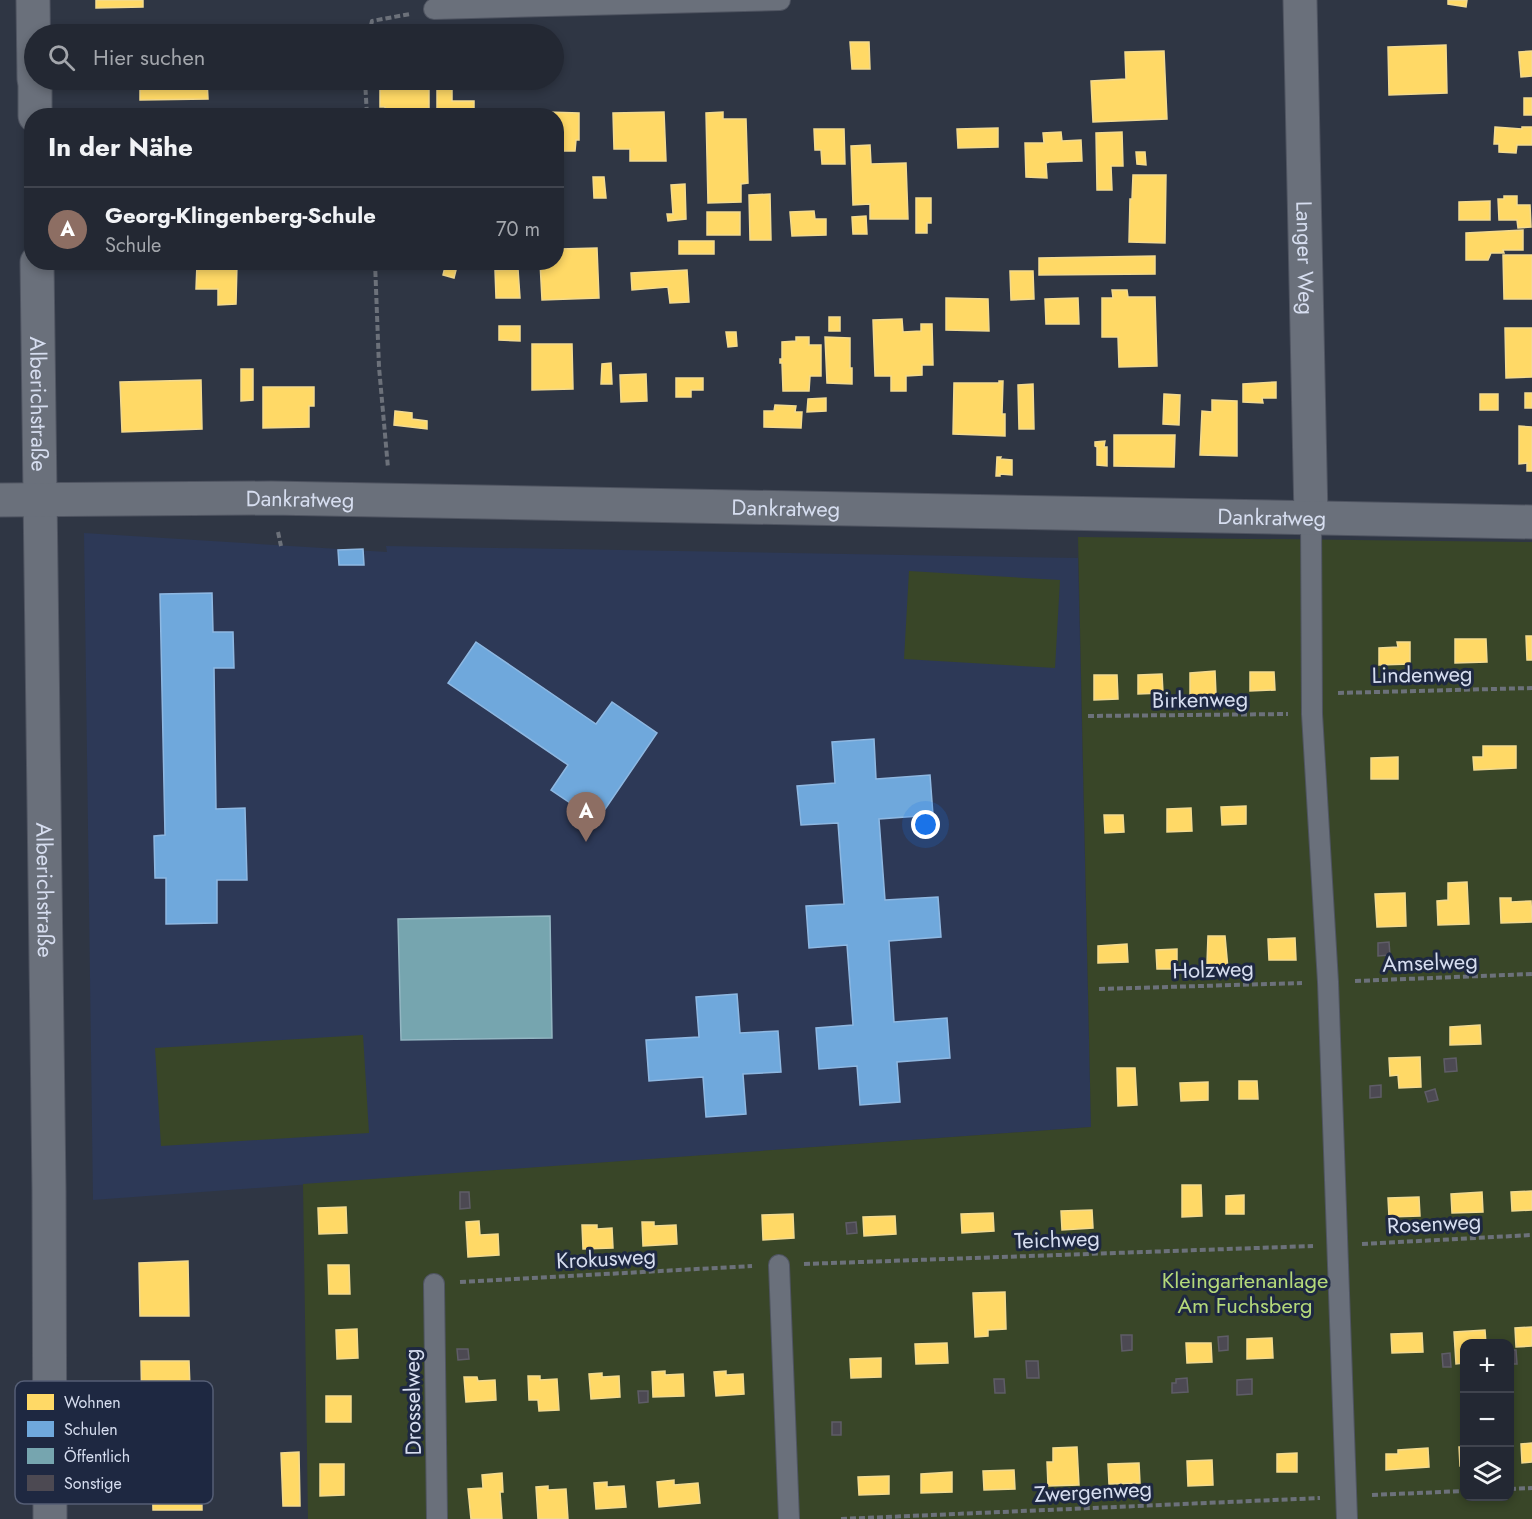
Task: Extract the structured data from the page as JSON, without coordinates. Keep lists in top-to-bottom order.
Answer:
{
  "streets": {
    "street": ["Langer Weg", "Alberichstraße", "Dankratweg"],
    "lane": ["Drosselweg"],
    "path": [
      "Lindenweg",
      "Birkenweg",
      "Amselweg",
      "Holzweg",
      "Rosenweg",
      "Teichweg",
      "Krokusweg",
      "Zwergenweg"
    ]
  },
  "crossings": [
    ["Langer Weg", "Dankratweg"],
    ["Alberichstraße", "Dankratweg"],
    ["Amselweg", "Holzweg"],
    ["Rosenweg", "Teichweg"],
    ["Teichweg", "Krokusweg"],
    ["Krokusweg", "Drosselweg"]
  ],
  "parks": ["Kleingartenanlage Am Fuchsberg"],
  "legend": [
    "Wohnen",
    "Schulen",
    "Öffentlich",
    "Sonstige"
  ],
  "page": {
    "search": "Hier suchen",
    "heading": "In der Nähe",
    "list": [
      {
        "mark": "A",
        "name": "Georg-Klingenberg-Schule",
        "note": "Schule",
        "value": "70 m"
      }
    ],
    "pins": "A",
    "map_buttons": ["+", "−"]
  }
}
